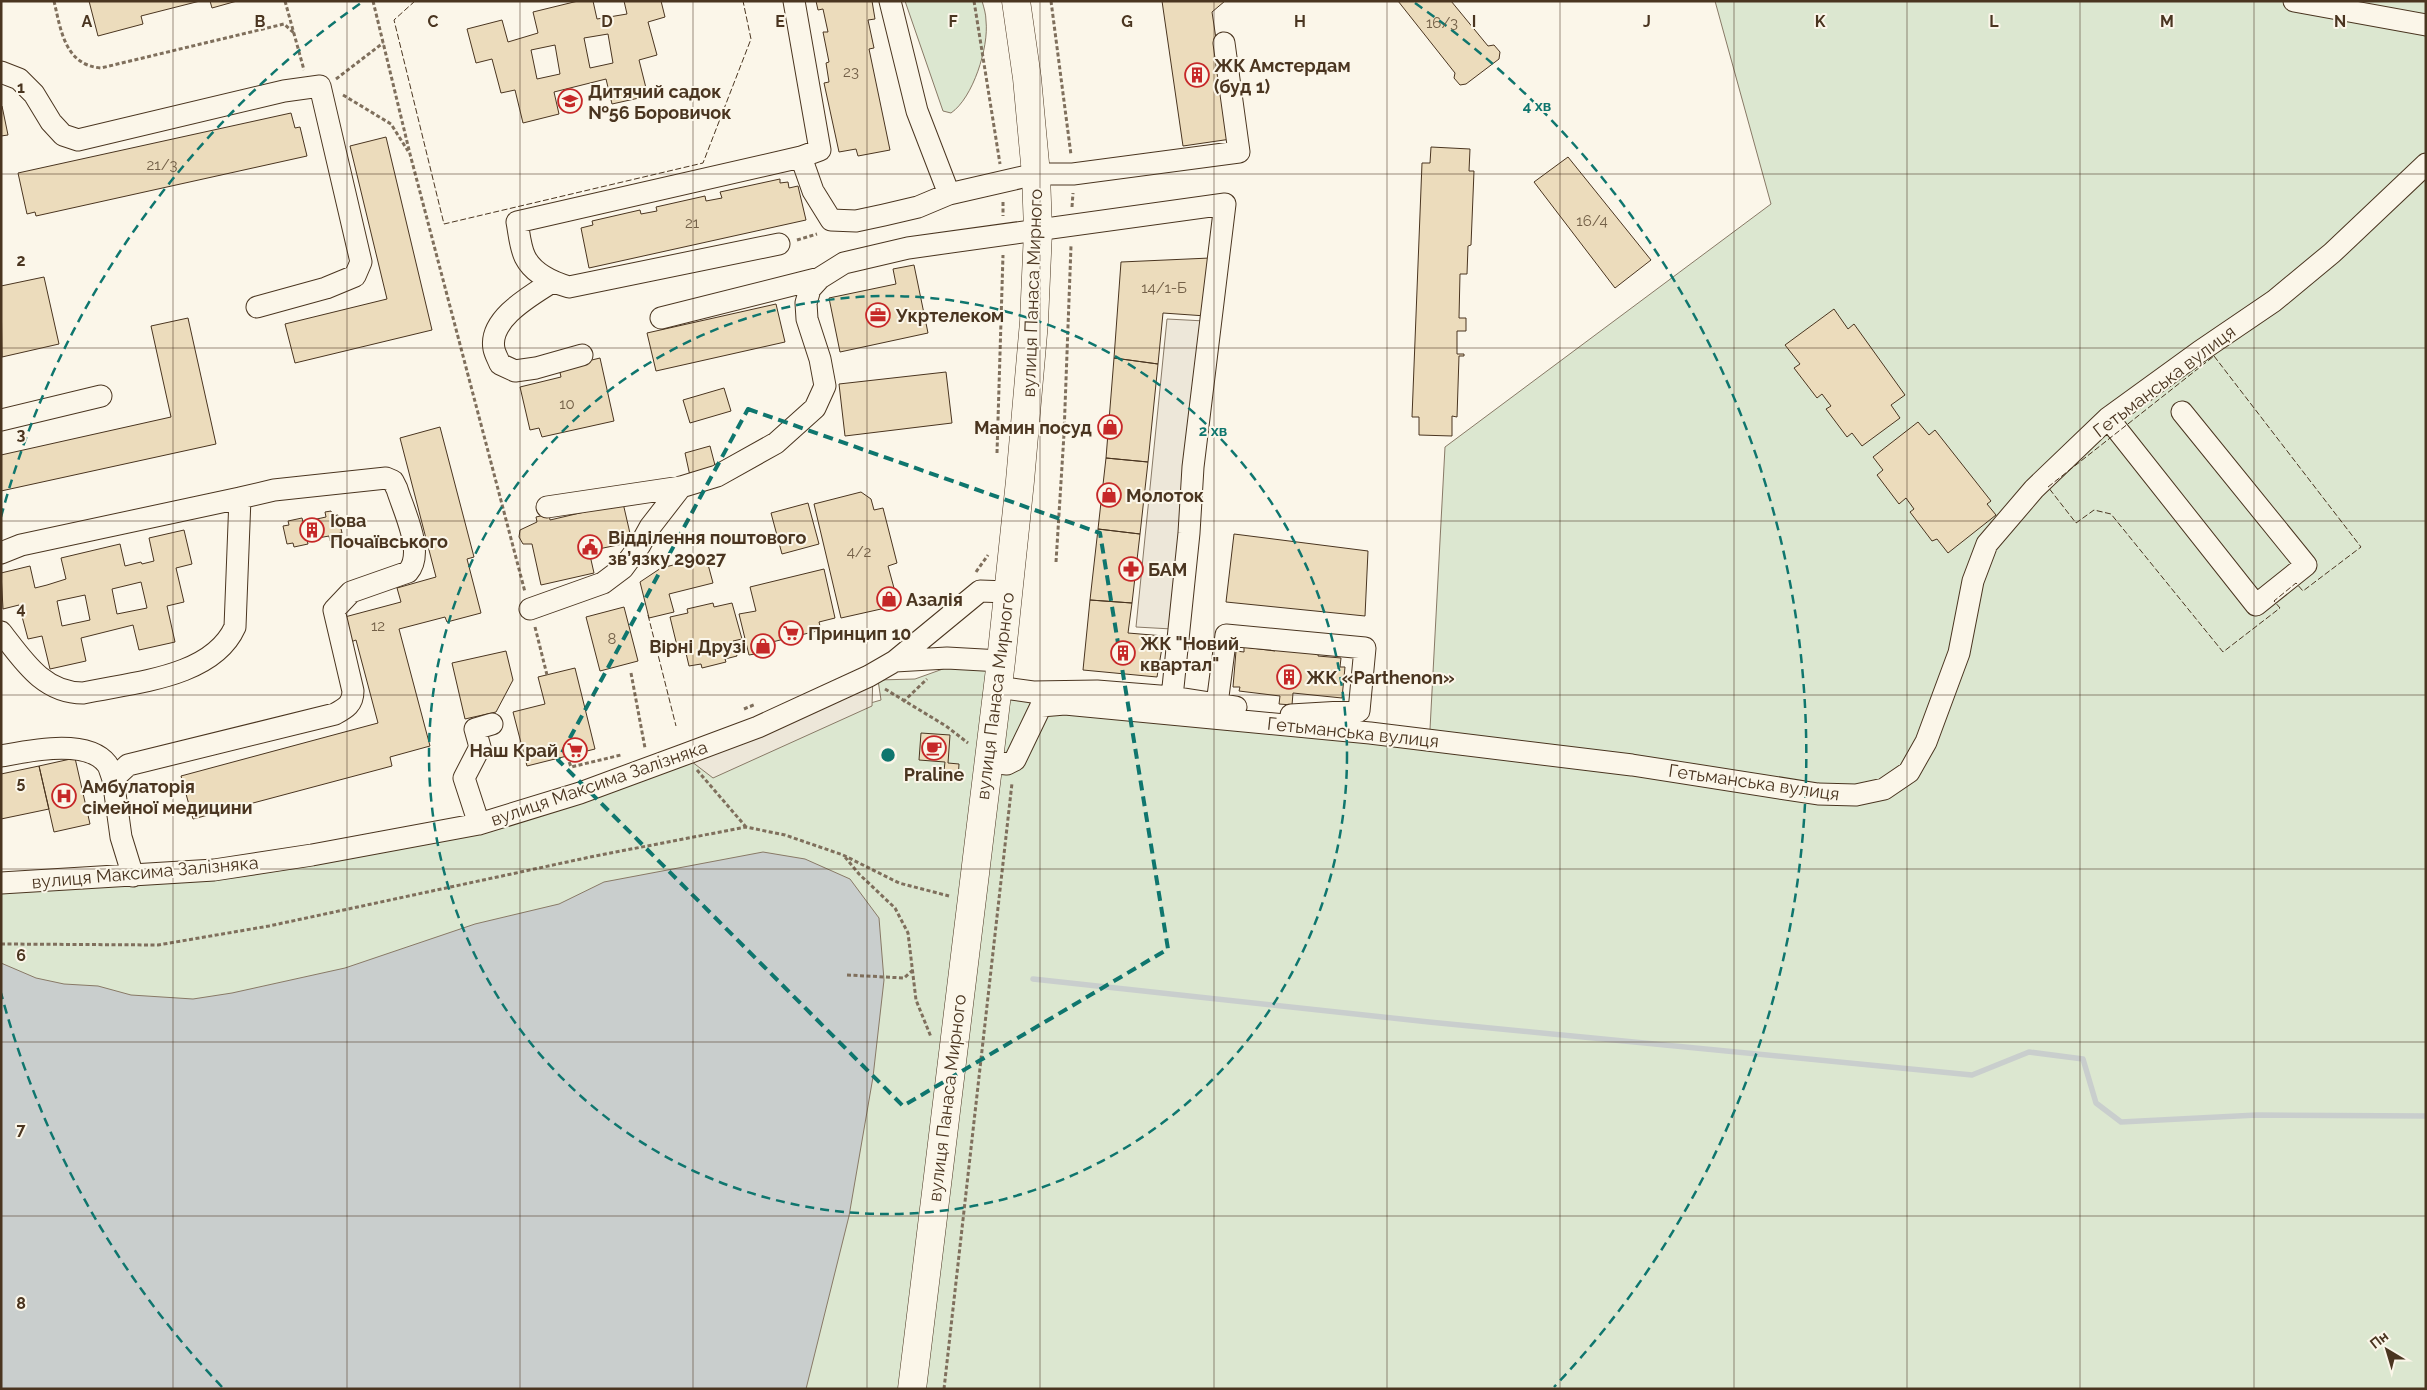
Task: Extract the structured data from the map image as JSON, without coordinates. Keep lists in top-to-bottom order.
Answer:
{
  "streets": {
    "main road": ["вулиця Панаса Мирного"],
    "street": ["Гетьманська вулиця", "вулиця Максима Залізняка"]
  },
  "crossings": [
    ["вулиця Панаса Мирного", "вулиця Максима Залізняка"]
  ],
  "places": {
    "building": [
      "ЖК Амстердам (буд 1)",
      "Іова Почаївського",
      "ЖК \"Новий квартал\"",
      "ЖК «Parthenon»"
    ],
    "school or university": ["Дитячий садок №56 Боровичок"],
    "office": ["Укртелеком"],
    "shop": [
      "Мамин посуд",
      "Молоток",
      "Азалія",
      "Вірні Друзі"
    ],
    "public building": ["Відділення поштового зв’язку 29027"],
    "pharmacy": ["БАМ"],
    "supermarket": ["Принцип 10", "Наш Край"],
    "cafe": ["Praline"],
    "hospital": ["Амбулаторія сімейної медицини"]
  },
  "house_numbers": [
    "16/3",
    "23",
    "21/3",
    "16/4",
    "21",
    "14/1-Б",
    "10",
    "4/2",
    "12",
    "8"
  ],
  "north": "top left",
  "grid": {
    "columns": [
      "A",
      "B",
      "C",
      "D",
      "E",
      "F",
      "G",
      "H",
      "I",
      "J",
      "K",
      "L",
      "M",
      "N"
    ],
    "rows": [
      "1",
      "2",
      "3",
      "4",
      "5",
      "6",
      "7",
      "8"
    ]
  },
  "rings": ["4 хв", "2 хв"]
}
